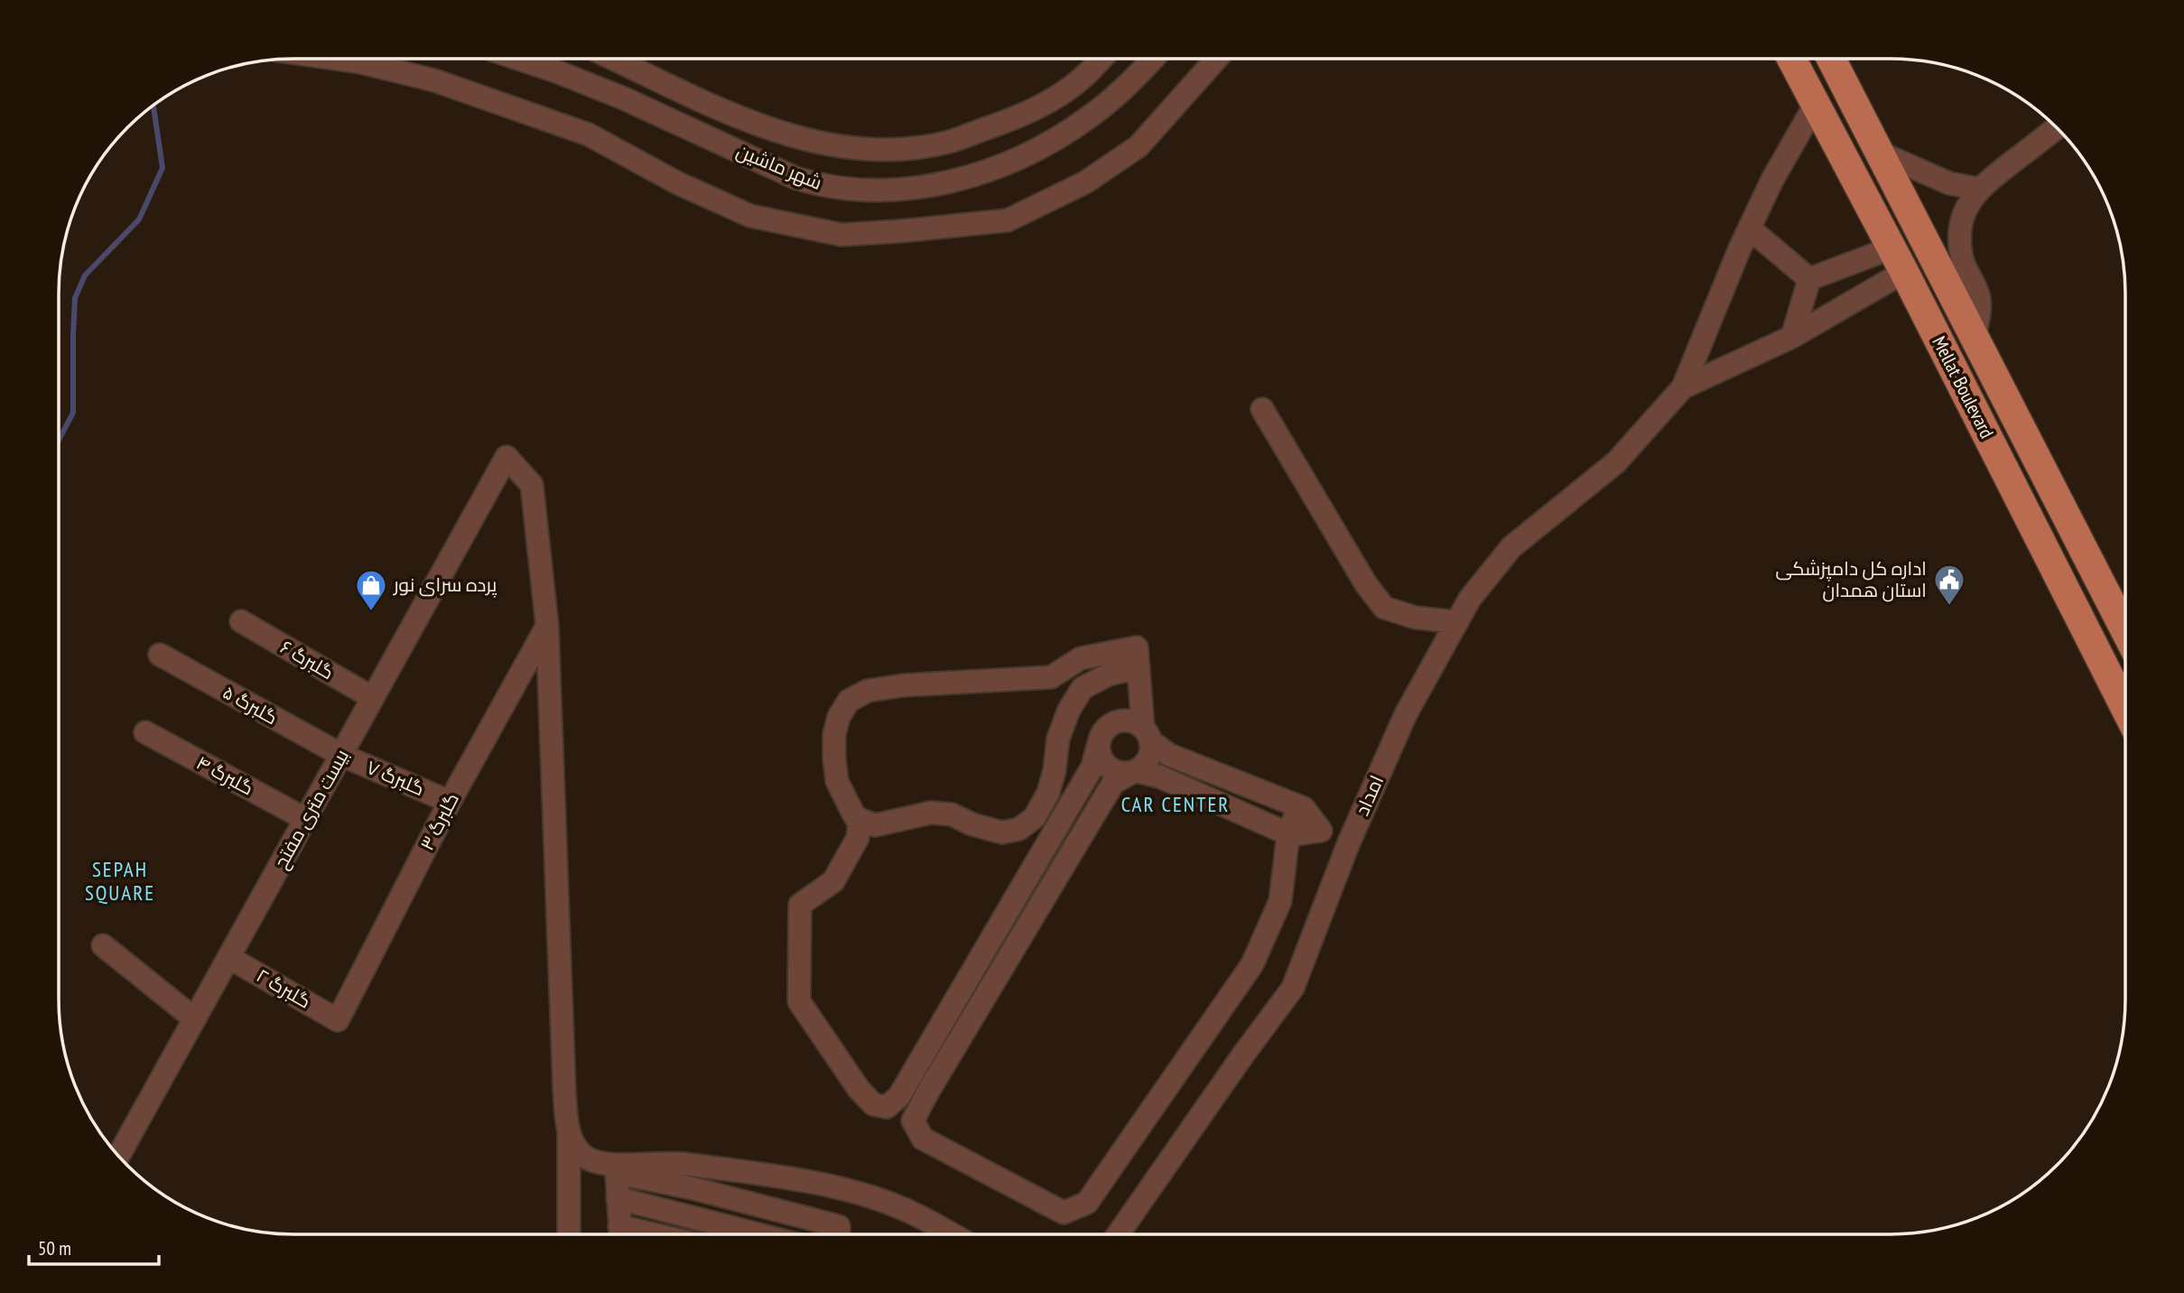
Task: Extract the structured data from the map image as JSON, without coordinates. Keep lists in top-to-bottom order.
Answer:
{
  "streets": {
    "main road": ["Mellat Boulevard"],
    "street": [
      "شهر ماشین",
      "گلبرگ ۶",
      "گلبرگ ۵",
      "گلبرگ ۴",
      "گلبرگ ۷",
      "امداد",
      "بیست متری مفتح",
      "گلبرگ ۳",
      "گلبرگ ۲"
    ]
  },
  "crossings": [
    ["گلبرگ ۶", "بیست متری مفتح"],
    ["گلبرگ ۵", "گلبرگ ۷"],
    ["گلبرگ ۵", "بیست متری مفتح"],
    ["گلبرگ ۴", "بیست متری مفتح"],
    ["گلبرگ ۷", "بیست متری مفتح"],
    ["گلبرگ ۷", "گلبرگ ۳"],
    ["بیست متری مفتح", "گلبرگ ۳"],
    ["بیست متری مفتح", "گلبرگ ۲"],
    ["گلبرگ ۳", "گلبرگ ۲"]
  ],
  "districts": ["CAR CENTER", "SEPAH SQUARE"],
  "places": {
    "public building": ["اداره کل دامپزشکی استان همدان"],
    "shop": ["پرده سرای نور"]
  },
  "scale_bar": "50 m"
}
